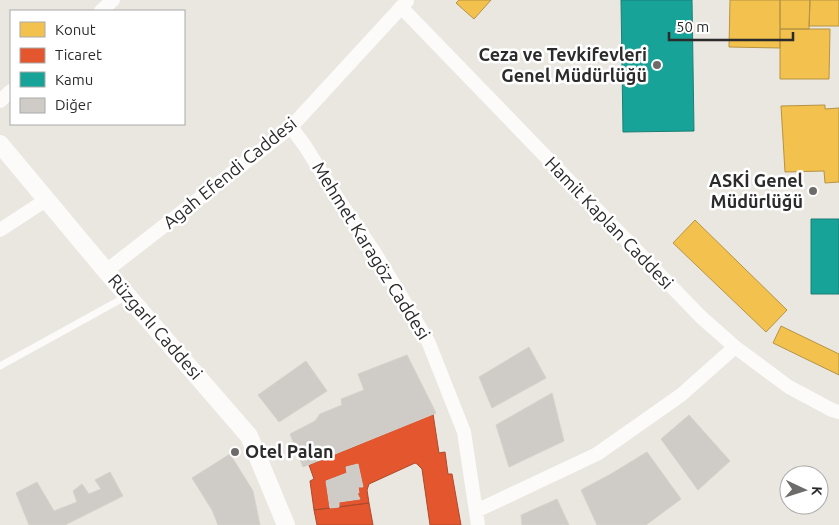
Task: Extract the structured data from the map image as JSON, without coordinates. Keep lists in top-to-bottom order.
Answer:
{
  "streets": {
    "street": [
      "Agah Efendi Caddesi",
      "Hamit Kaplan Caddesi",
      "Mehmet Karagöz Caddesi",
      "Rüzgarlı Caddesi"
    ]
  },
  "crossings": [
    ["Agah Efendi Caddesi", "Hamit Kaplan Caddesi"],
    ["Agah Efendi Caddesi", "Mehmet Karagöz Caddesi"],
    ["Agah Efendi Caddesi", "Rüzgarlı Caddesi"]
  ],
  "places": ["Ceza ve Tevkifevleri Genel Müdürlüğü", "ASKİ Genel Müdürlüğü", "Otel Palan"],
  "legend": [
    "Konut",
    "Ticaret",
    "Kamu",
    "Diğer"
  ],
  "scale_bar": "50 m",
  "north": "right"
}
